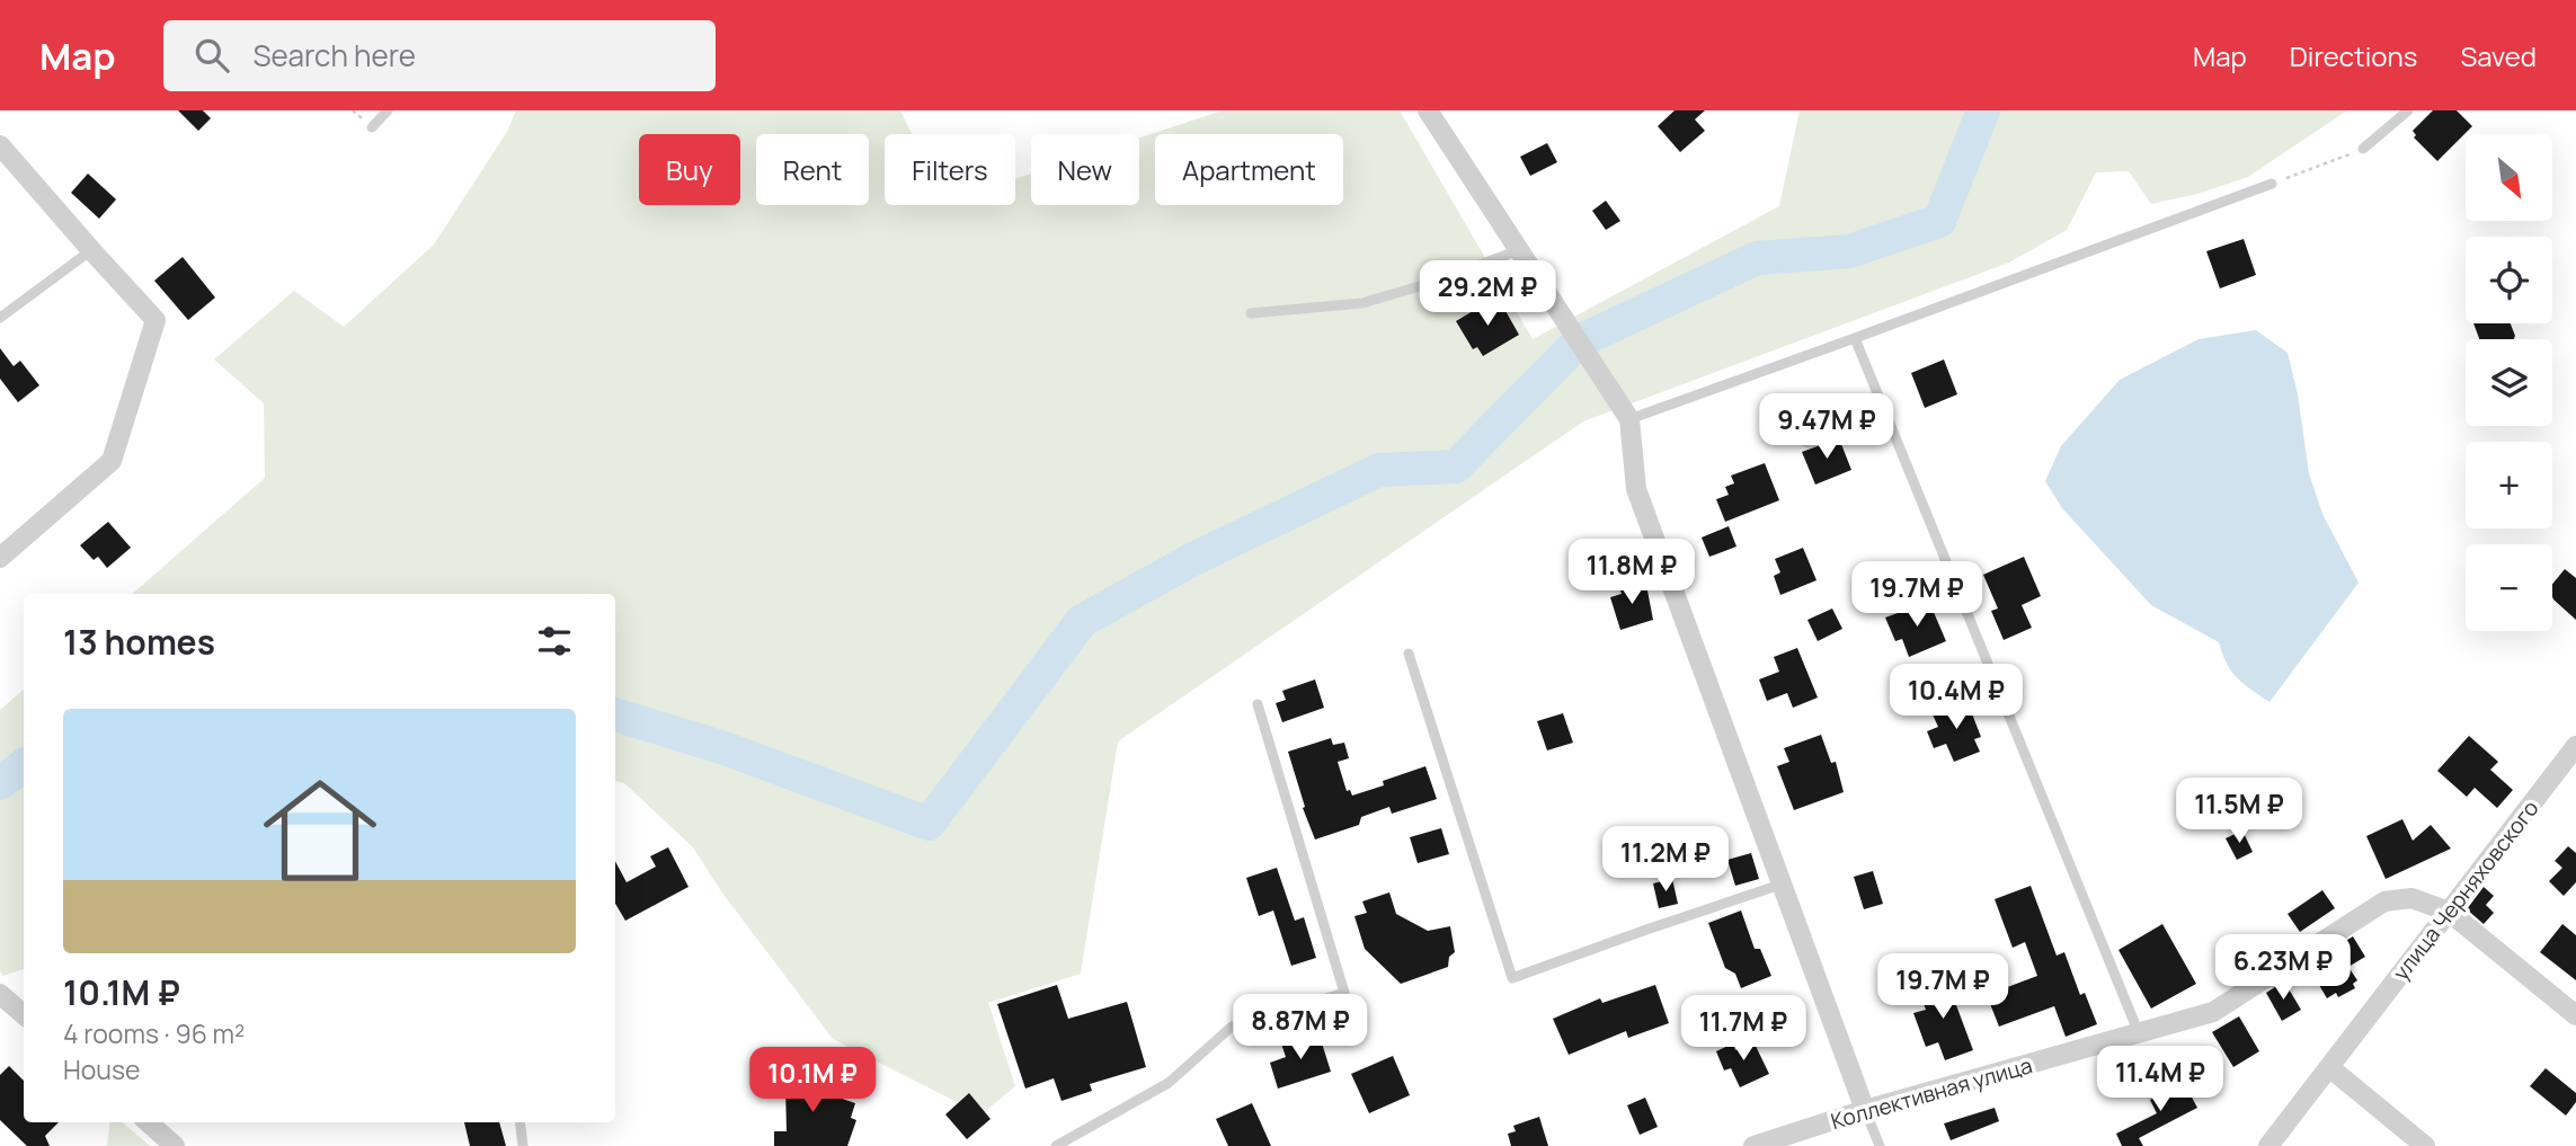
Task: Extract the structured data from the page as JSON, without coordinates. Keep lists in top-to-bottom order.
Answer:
{
  "streets": {
    "street": ["улица Черняховского", "Коллективная улица"]
  },
  "crossings": [
    ["улица Черняховского", "Коллективная улица"]
  ],
  "north": "bottom right",
  "page": {
    "header": "Map",
    "search": "Search here",
    "nav": ["Map", "Directions", "Saved"],
    "map_buttons": ["+", "−"],
    "chip": [
      "Buy",
      "Rent",
      "Filters",
      "New",
      "Apartment"
    ],
    "price": [
      "29.2M ₽",
      "9.47M ₽",
      "11.8M ₽",
      "19.7M ₽",
      "10.4M ₽",
      "11.5M ₽",
      "11.2M ₽",
      "6.23M ₽",
      "19.7M ₽",
      "8.87M ₽",
      "11.7M ₽",
      "11.4M ₽",
      "10.1M ₽"
    ],
    "heading": "13 homes",
    "list": [
      {
        "name": "10.1M ₽",
        "note": "4 rooms · 96 m² · House"
      }
    ]
  }
}
